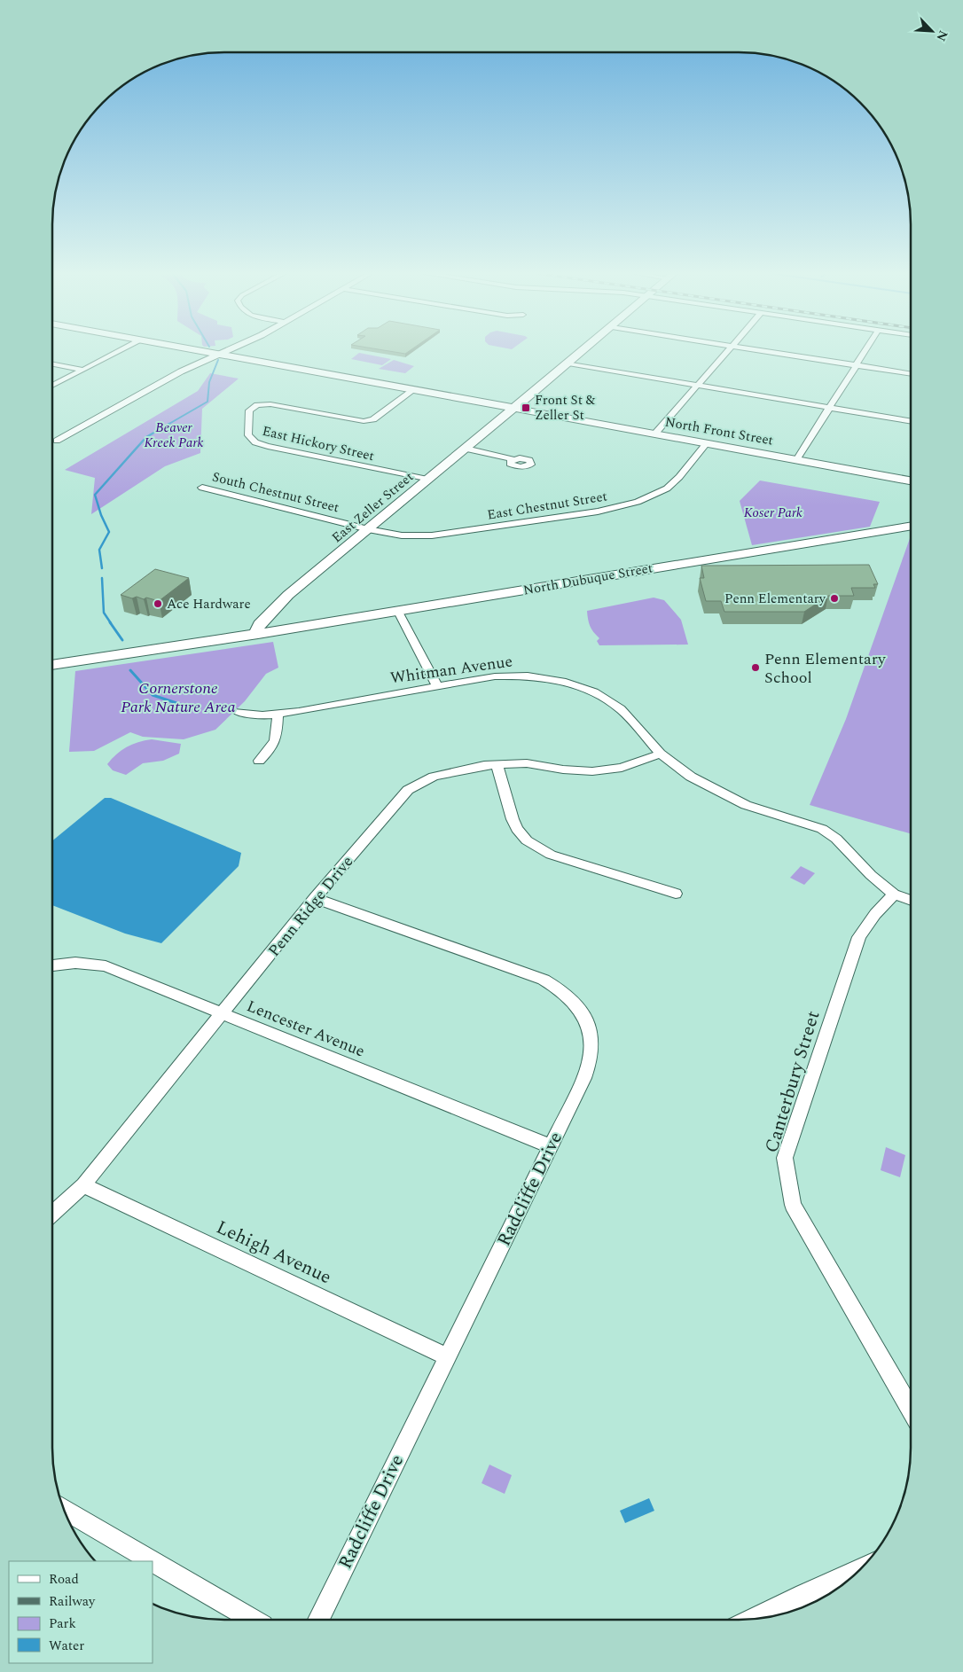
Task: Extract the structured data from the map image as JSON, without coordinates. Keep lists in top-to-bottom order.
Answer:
{
  "streets": {
    "street": [
      "North Front Street",
      "East Hickory Street",
      "South Chestnut Street",
      "East Chestnut Street",
      "East Zeller Street",
      "North Dubuque Street",
      "Whitman Avenue",
      "Penn Ridge Drive",
      "Lencester Avenue",
      "Canterbury Street",
      "Radcliffe Drive",
      "Lehigh Avenue"
    ]
  },
  "crossings": [
    ["North Front Street", "East Hickory Street"],
    ["North Front Street", "East Chestnut Street"],
    ["North Front Street", "East Zeller Street"],
    ["East Hickory Street", "East Zeller Street"],
    ["South Chestnut Street", "East Chestnut Street"],
    ["South Chestnut Street", "East Zeller Street"],
    ["East Chestnut Street", "East Zeller Street"],
    ["East Zeller Street", "North Dubuque Street"],
    ["Whitman Avenue", "Penn Ridge Drive"],
    ["Whitman Avenue", "Canterbury Street"],
    ["Penn Ridge Drive", "Lencester Avenue"],
    ["Penn Ridge Drive", "Radcliffe Drive"],
    ["Penn Ridge Drive", "Lehigh Avenue"],
    ["Lencester Avenue", "Radcliffe Drive"],
    ["Radcliffe Drive", "Lehigh Avenue"]
  ],
  "parks": ["Beaver Kreek Park", "Koser Park", "Cornerstone Park Nature Area"],
  "places": {
    "transit": ["Front St & Zeller St"],
    "other": ["Penn Elementary", "Ace Hardware", "Penn Elementary School"]
  },
  "legend": [
    "Road",
    "Railway",
    "Park",
    "Water"
  ],
  "north": "bottom right"
}
